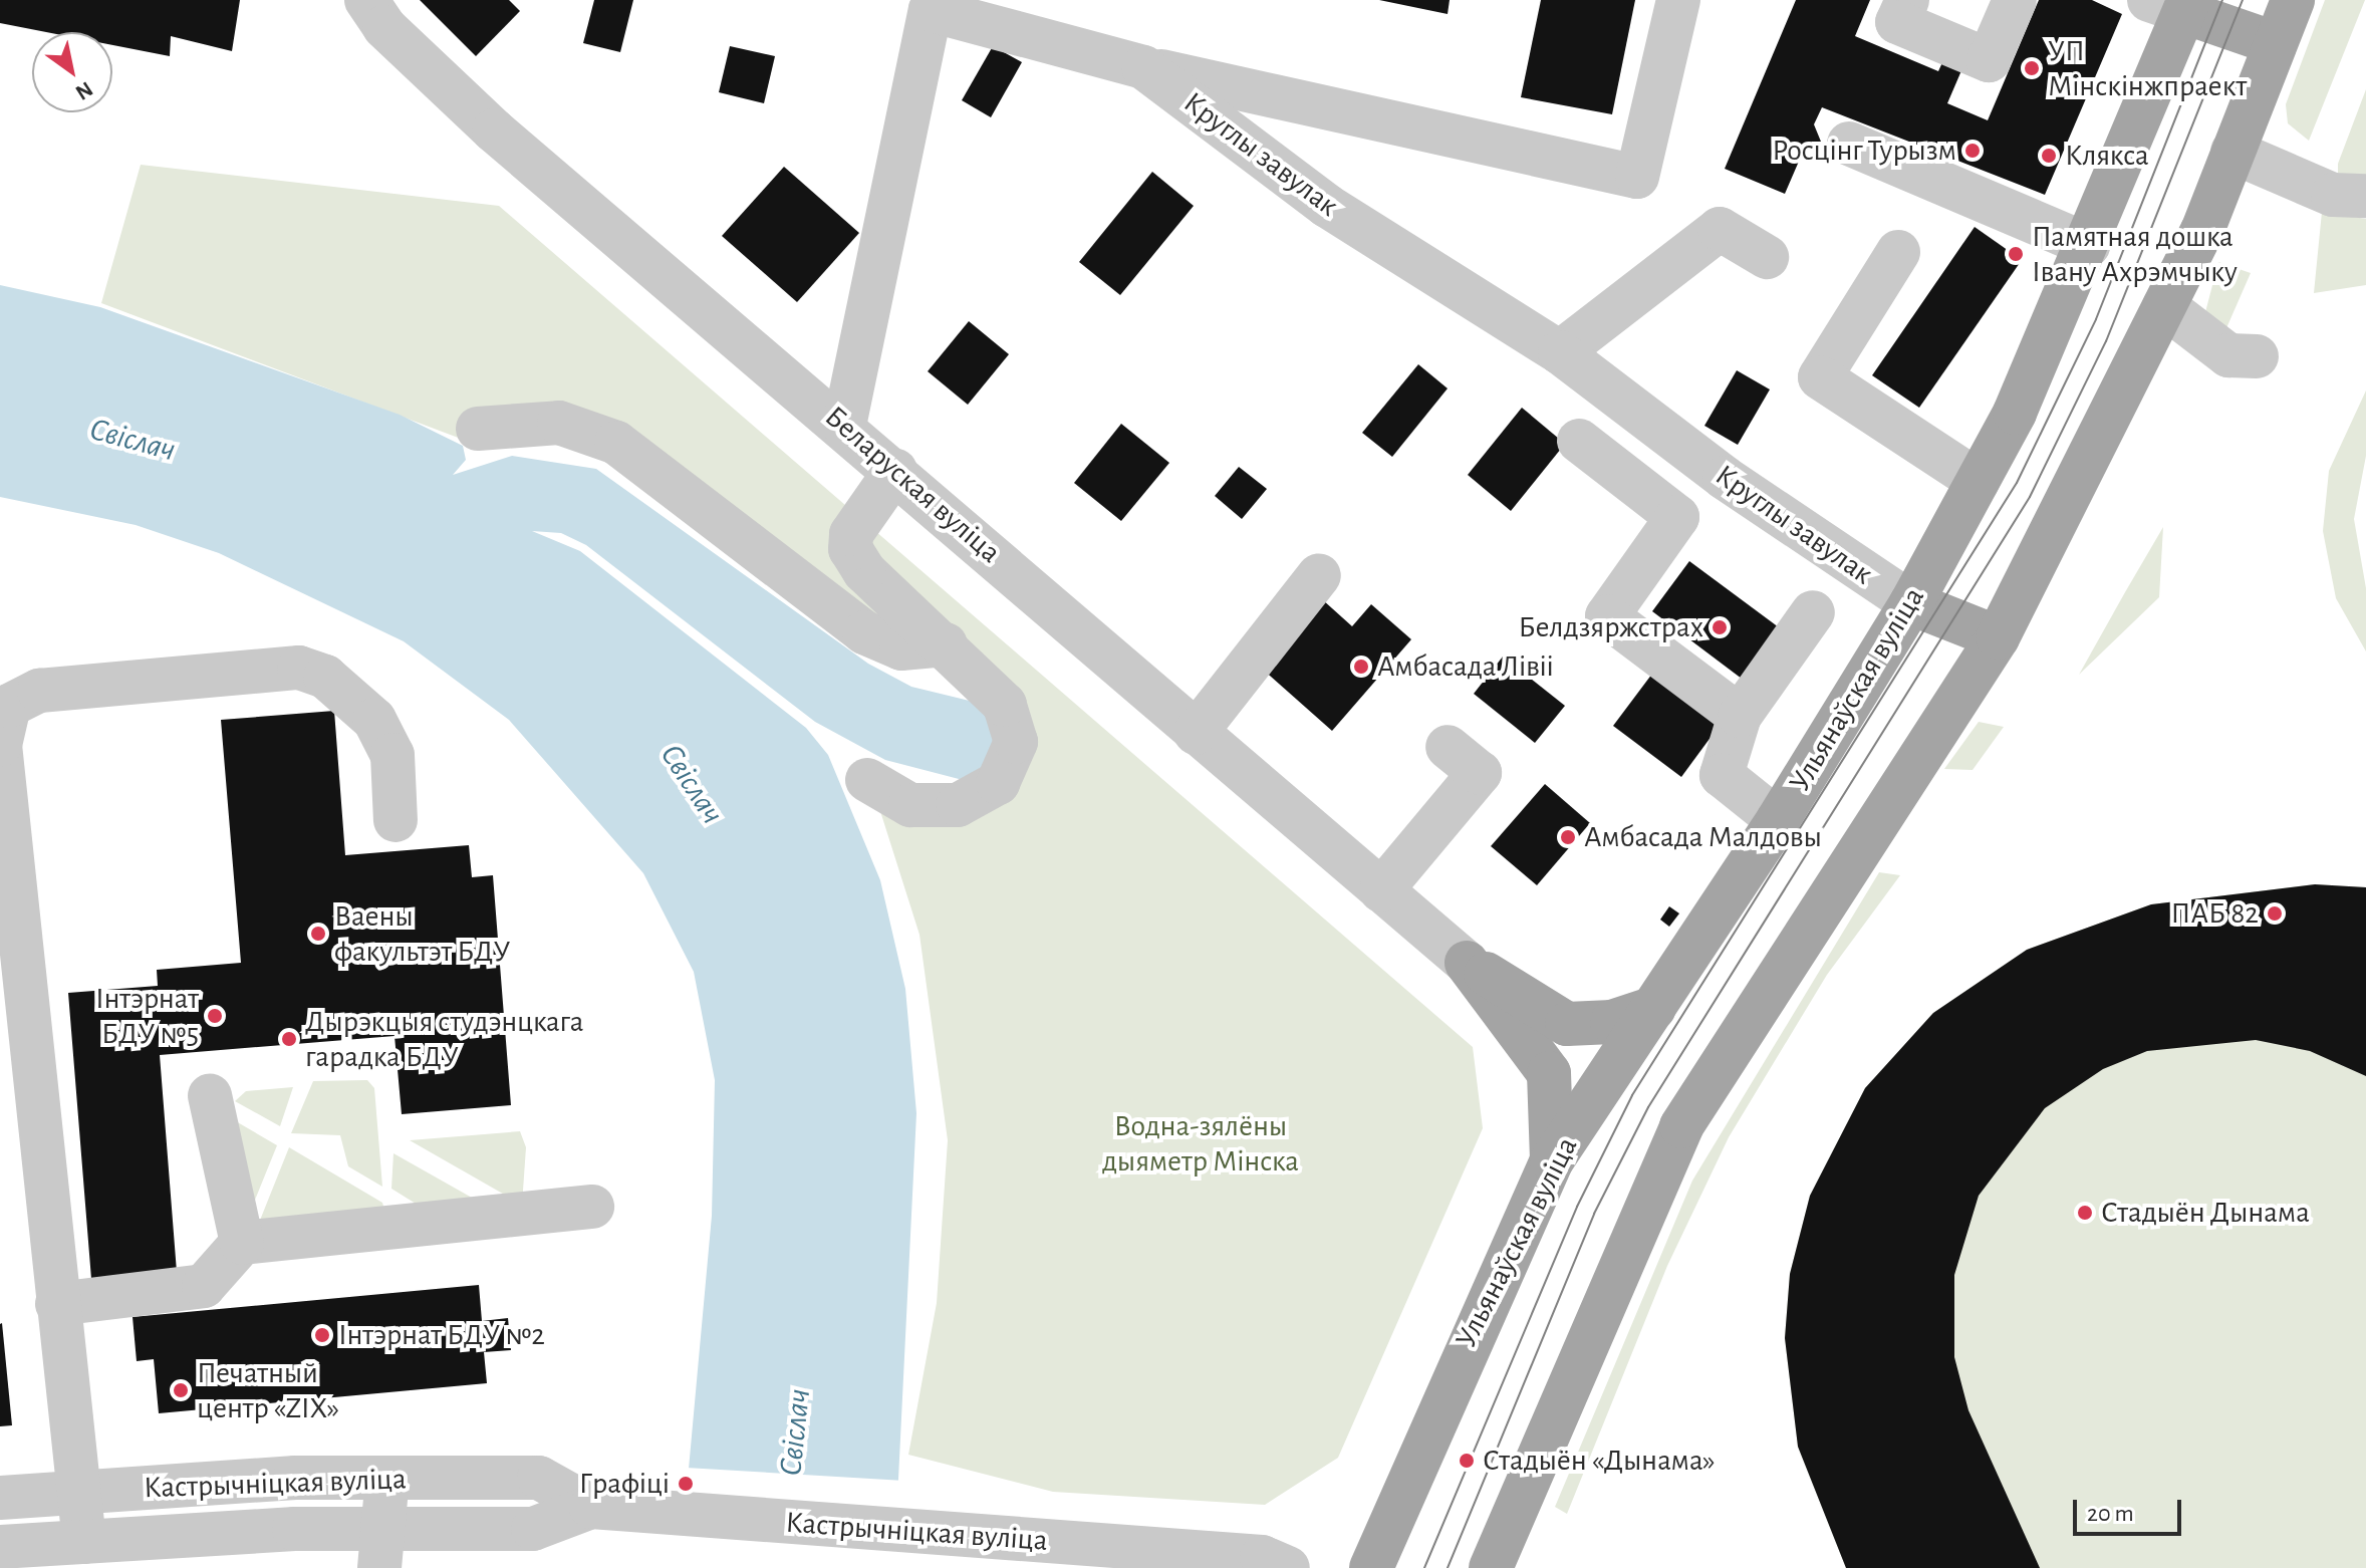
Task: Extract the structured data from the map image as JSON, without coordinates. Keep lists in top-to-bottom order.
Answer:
{
  "streets": {
    "main road": ["Ульянаўская вуліца"],
    "street": ["Круглы завулак", "Беларуская вуліца", "Кастрычніцкая вуліца"]
  },
  "crossings": [
    ["Круглы завулак", "Беларуская вуліца"],
    ["Круглы завулак", "Ульянаўская вуліца"]
  ],
  "water": ["Свіслач"],
  "parks": ["Водна-зялёны дыяметр Мінска"],
  "places": [
    "УП Мінскінжпраект",
    "Росцінг Турызм",
    "Клякса",
    "Памятная дошка Івану Ахрэмчыку",
    "Белдзяржстрах",
    "Амбасада Лівіі",
    "Амбасада Малдовы",
    "ПАБ 82",
    "Ваены факультэт БДУ",
    "Інтэрнат БДУ №5",
    "Дырэкцыя студэнцкага гарадка БДУ",
    "Стадыён Дынама",
    "Інтэрнат БДУ №2",
    "Печатный центр «ZIX»",
    "Стадыён «Дынама»",
    "Графіці"
  ],
  "scale_bar": "20 m",
  "north": "bottom right"
}
